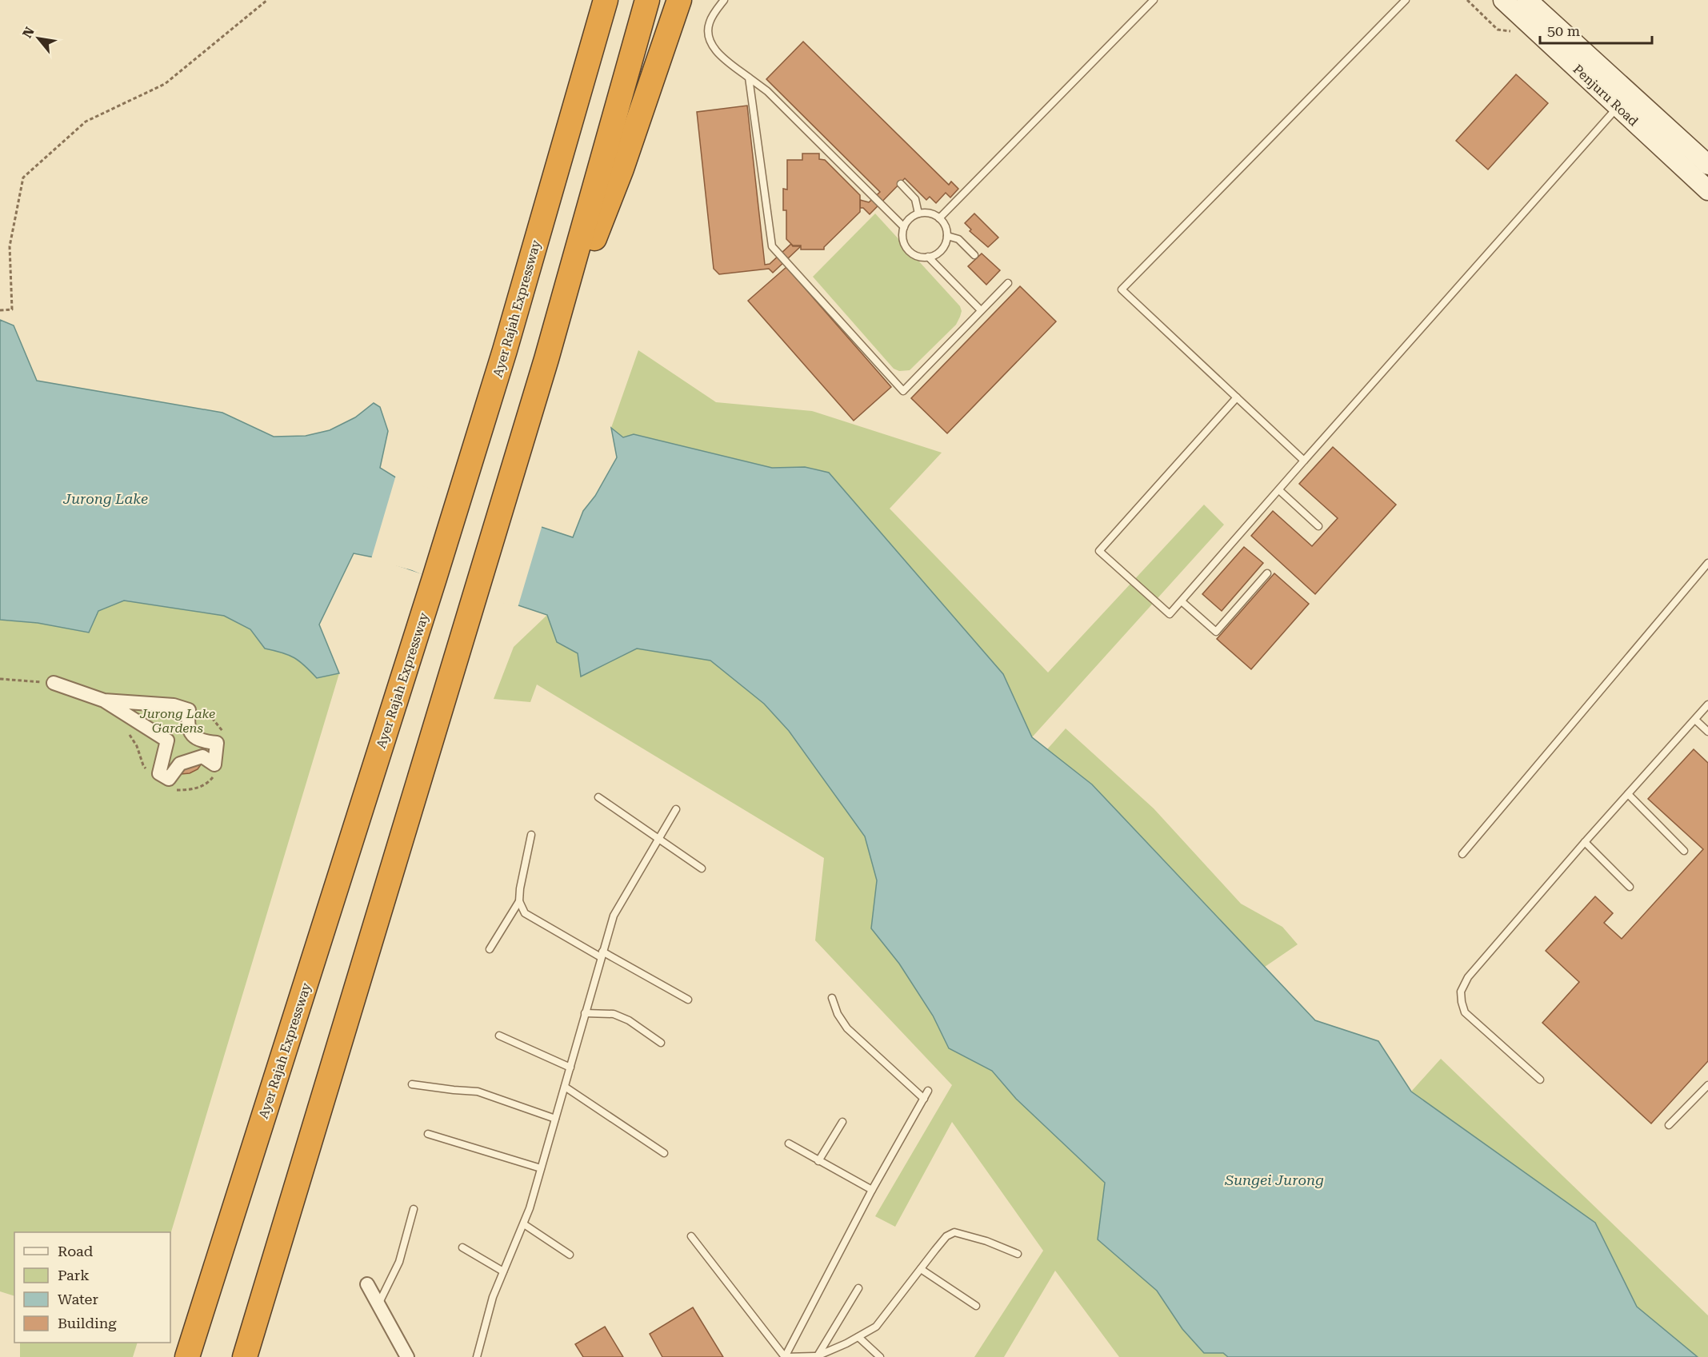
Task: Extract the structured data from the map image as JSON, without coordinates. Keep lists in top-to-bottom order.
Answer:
{
  "streets": {
    "highway": ["Ayer Rajah Expressway"],
    "main road": ["Penjuru Road"]
  },
  "water": ["Jurong Lake", "Sungei Jurong"],
  "parks": ["Jurong Lake Gardens"],
  "legend": [
    "Road",
    "Park",
    "Water",
    "Building"
  ],
  "scale_bar": "50 m",
  "north": "top left"
}
